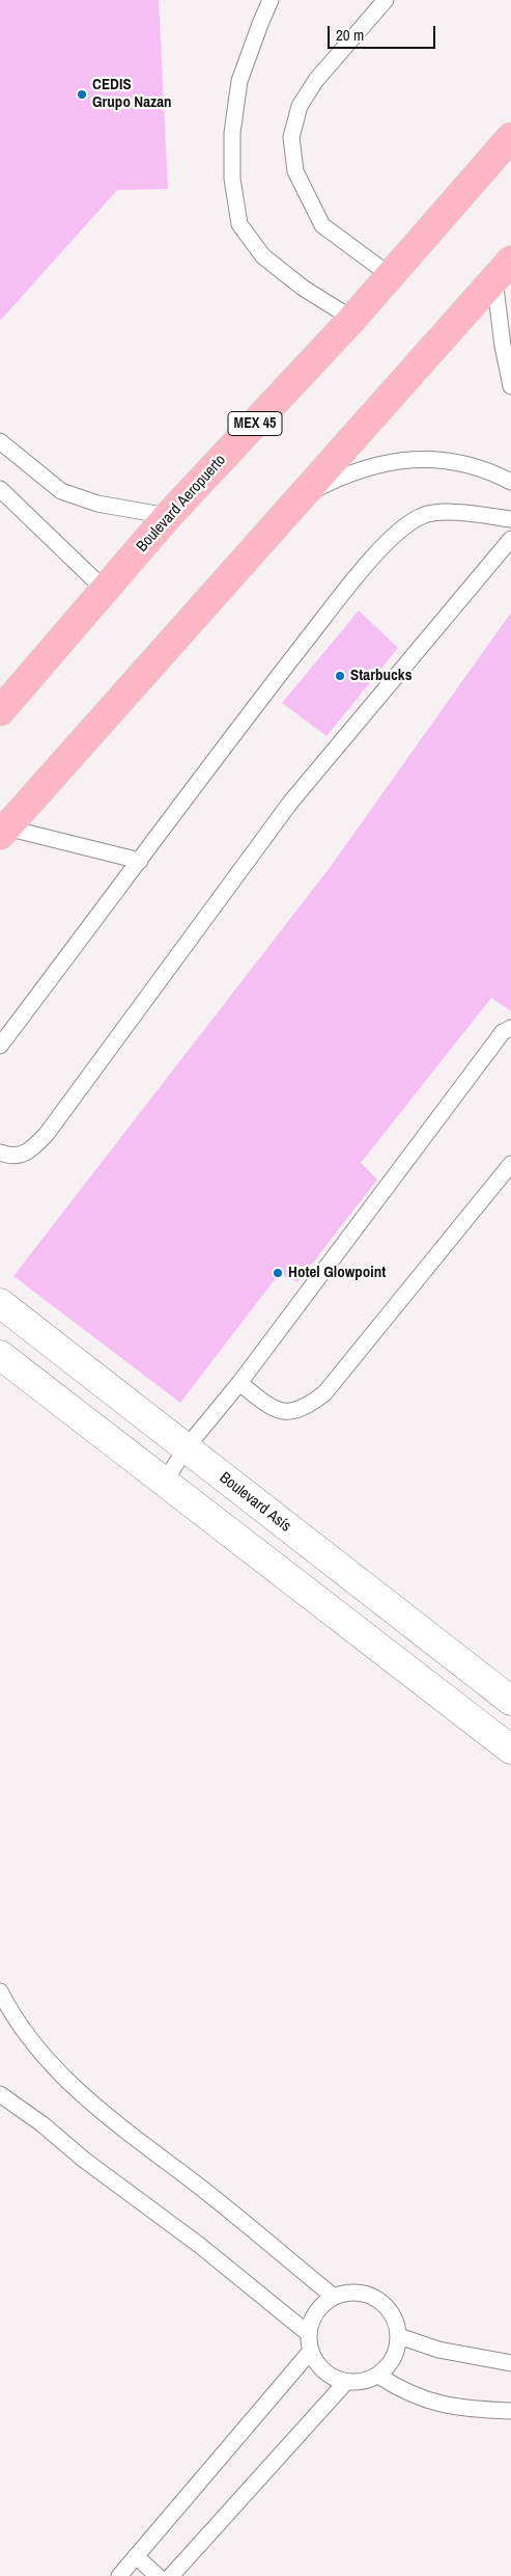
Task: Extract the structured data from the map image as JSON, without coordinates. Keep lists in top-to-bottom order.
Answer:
{
  "streets": {
    "highway": ["MEX 45", "Boulevard Aeropuerto"],
    "street": ["Boulevard Asís"]
  },
  "places": ["CEDIS Grupo Nazan", "Starbucks", "Hotel Glowpoint"],
  "scale_bar": "20 m"
}
